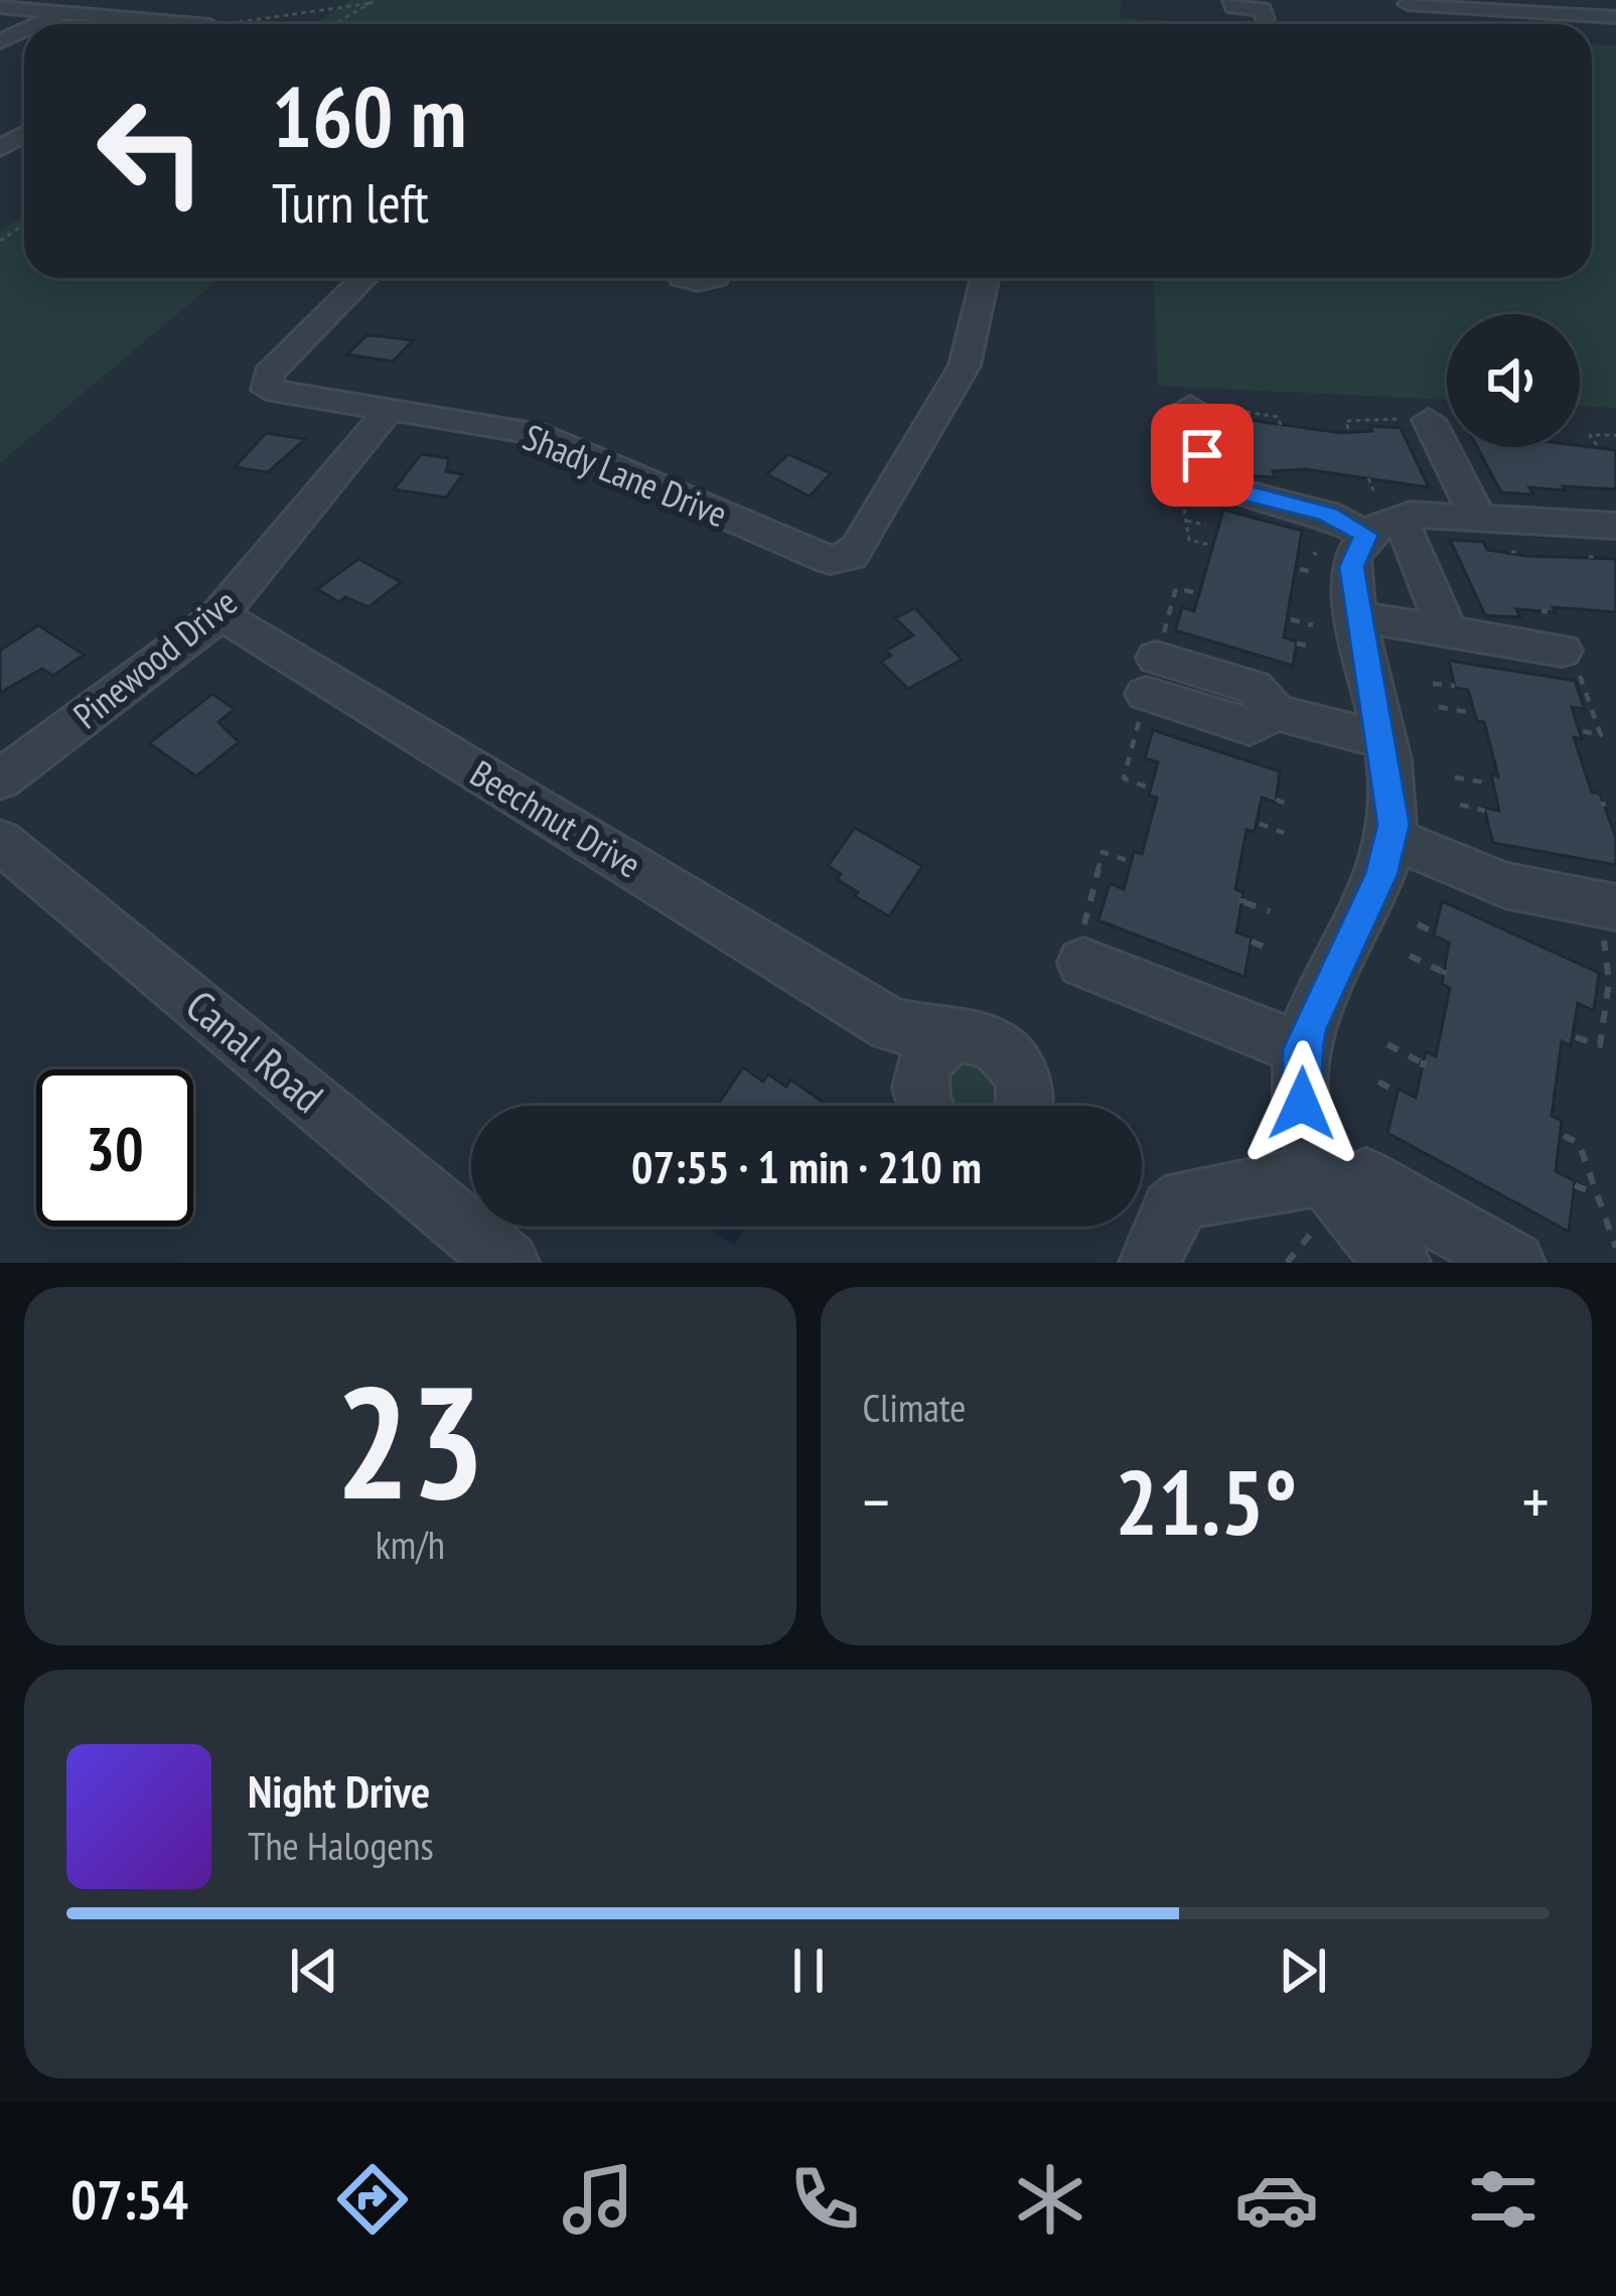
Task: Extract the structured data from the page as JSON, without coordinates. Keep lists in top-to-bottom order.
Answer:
{
  "streets": {
    "street": [
      "Shady Lane Drive",
      "Pinewood Drive",
      "Beechnut Drive",
      "Canal Road"
    ]
  },
  "crossings": [
    ["Shady Lane Drive", "Pinewood Drive"],
    ["Pinewood Drive", "Beechnut Drive"]
  ],
  "page": {
    "turn": ["160 m", "Turn left"],
    "limit": "30",
    "trip": "07:55 · 1 min · 210 m",
    "tile": [
      ["23", "km/h"],
      "Climate"
    ],
    "heat": ["−", "21.5°", "+"],
    "song": ["Night Drive", "The Halogens"],
    "tabs": "07:54"
  }
}
